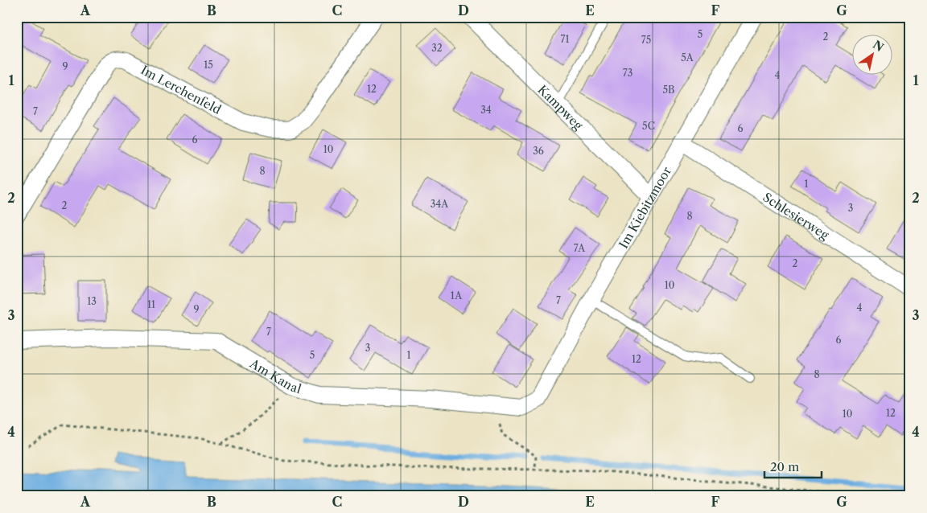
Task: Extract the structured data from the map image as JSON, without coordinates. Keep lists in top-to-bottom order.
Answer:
{
  "streets": {
    "street": [
      "Im Lerchenfeld",
      "Kampweg",
      "Im Kiebitzmoor",
      "Schlesierweg",
      "Am Kanal"
    ]
  },
  "crossings": [
    ["Kampweg", "Im Kiebitzmoor"],
    ["Im Kiebitzmoor", "Schlesierweg"],
    ["Im Kiebitzmoor", "Am Kanal"]
  ],
  "house_numbers": [
    "5",
    "2",
    "71",
    "75",
    "32",
    "5A",
    "15",
    "9",
    "73",
    "4",
    "12",
    "5B",
    "34",
    "7",
    "5C",
    "6",
    "6",
    "10",
    "36",
    "8",
    "1",
    "34A",
    "2",
    "3",
    "8",
    "7A",
    "2",
    "10",
    "1A",
    "7",
    "13",
    "11",
    "4",
    "9",
    "7",
    "6",
    "3",
    "5",
    "1",
    "12",
    "8",
    "12",
    "10"
  ],
  "scale_bar": "20 m",
  "north": "top right",
  "grid": {
    "columns": [
      "A",
      "B",
      "C",
      "D",
      "E",
      "F",
      "G"
    ],
    "rows": [
      "1",
      "2",
      "3",
      "4"
    ]
  }
}
